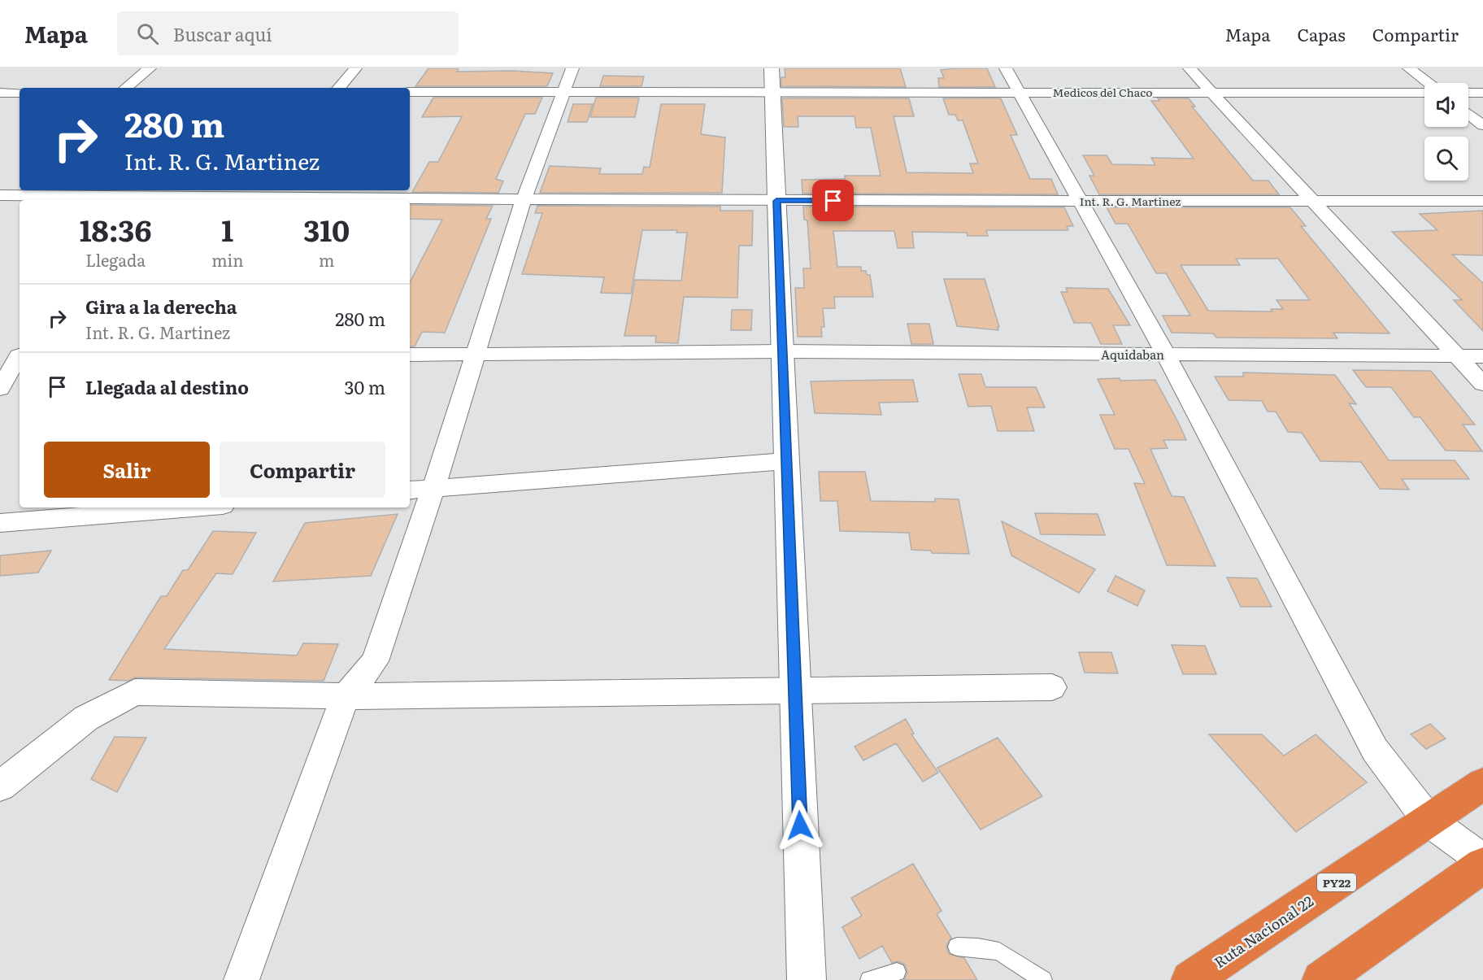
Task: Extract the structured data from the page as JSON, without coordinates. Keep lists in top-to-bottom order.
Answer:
{
  "streets": {
    "highway": ["PY22", "Ruta Nacional 22"],
    "street": ["Medicos del Chaco", "Int. R. G. Martinez", "Aquidaban"]
  },
  "page": {
    "header": "Mapa",
    "search": "Buscar aquí",
    "nav": ["Mapa", "Capas", "Compartir"],
    "turn": ["280 m", "Int. R. G. Martinez"],
    "eta": [
      "18:36",
      "Llegada",
      "1",
      "min",
      "310",
      "m"
    ],
    "list": [
      {
        "name": "Gira a la derecha",
        "note": "Int. R. G. Martinez",
        "value": "280 m"
      },
      {
        "name": "Llegada al destino",
        "value": "30 m"
      }
    ],
    "buttons": ["Salir", "Compartir"]
  }
}
